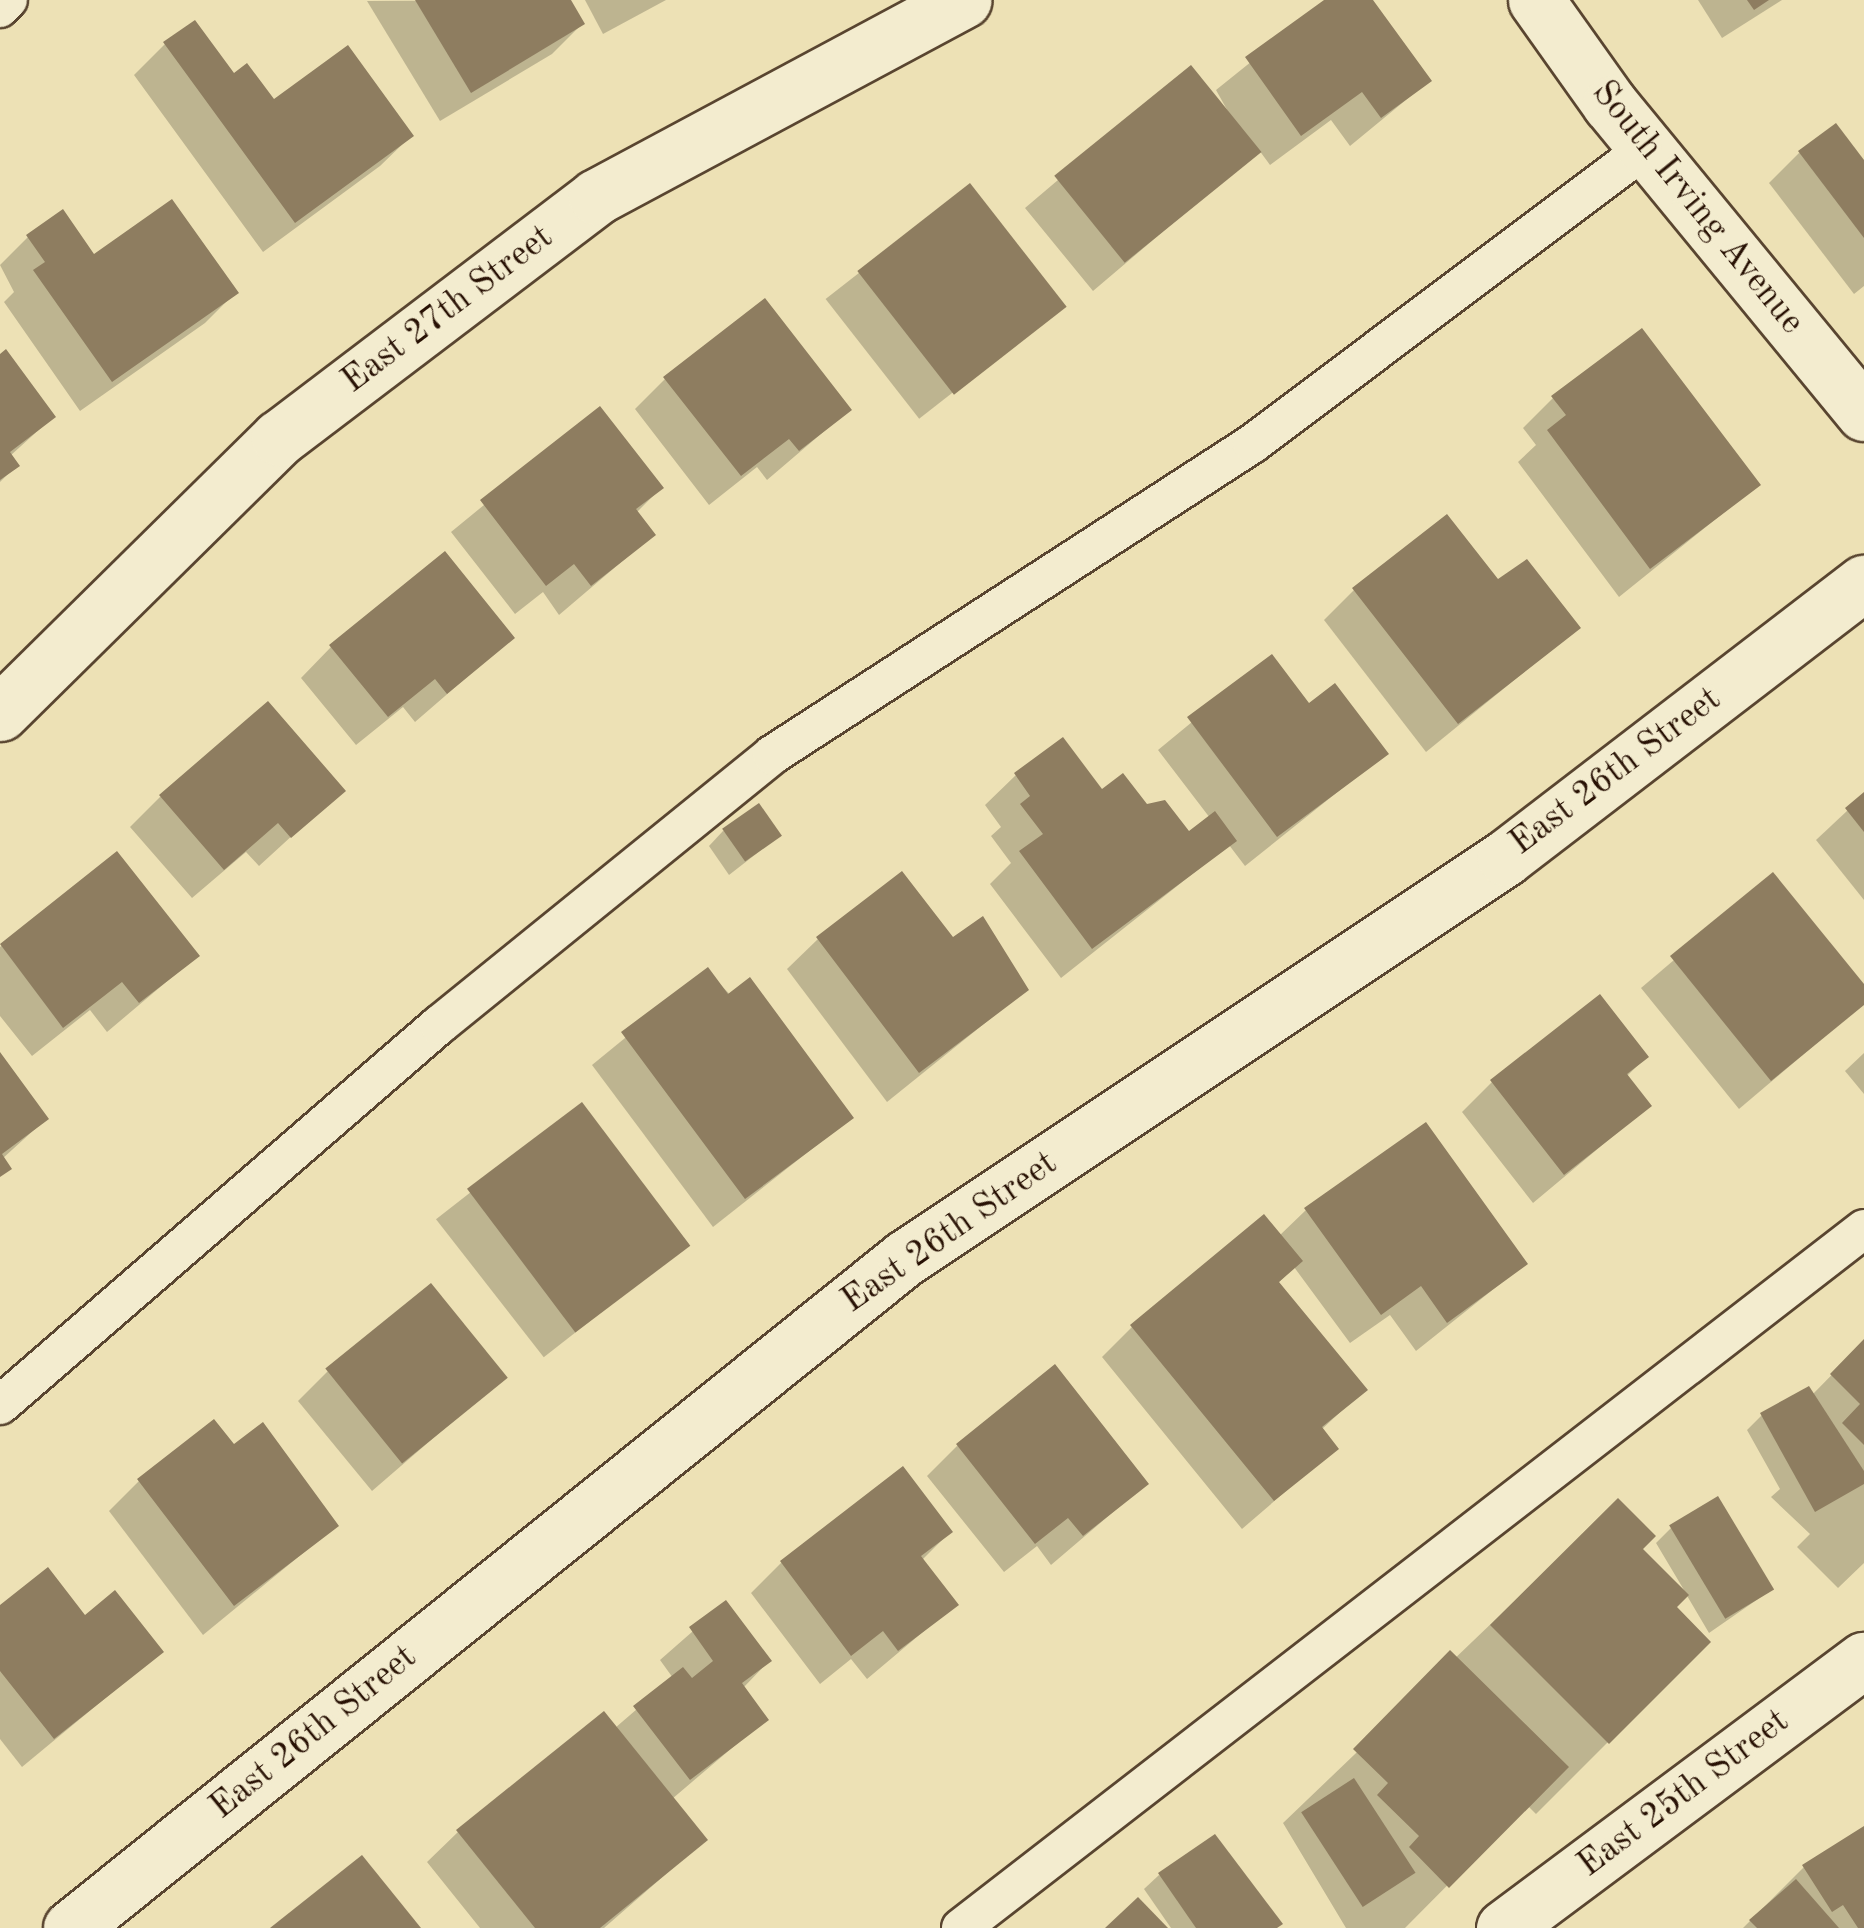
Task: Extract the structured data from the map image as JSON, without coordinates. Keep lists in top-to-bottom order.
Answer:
{
  "streets": {
    "street": [
      "South Irving Avenue",
      "East 27th Street",
      "East 26th Street",
      "East 25th Street"
    ]
  }
}
